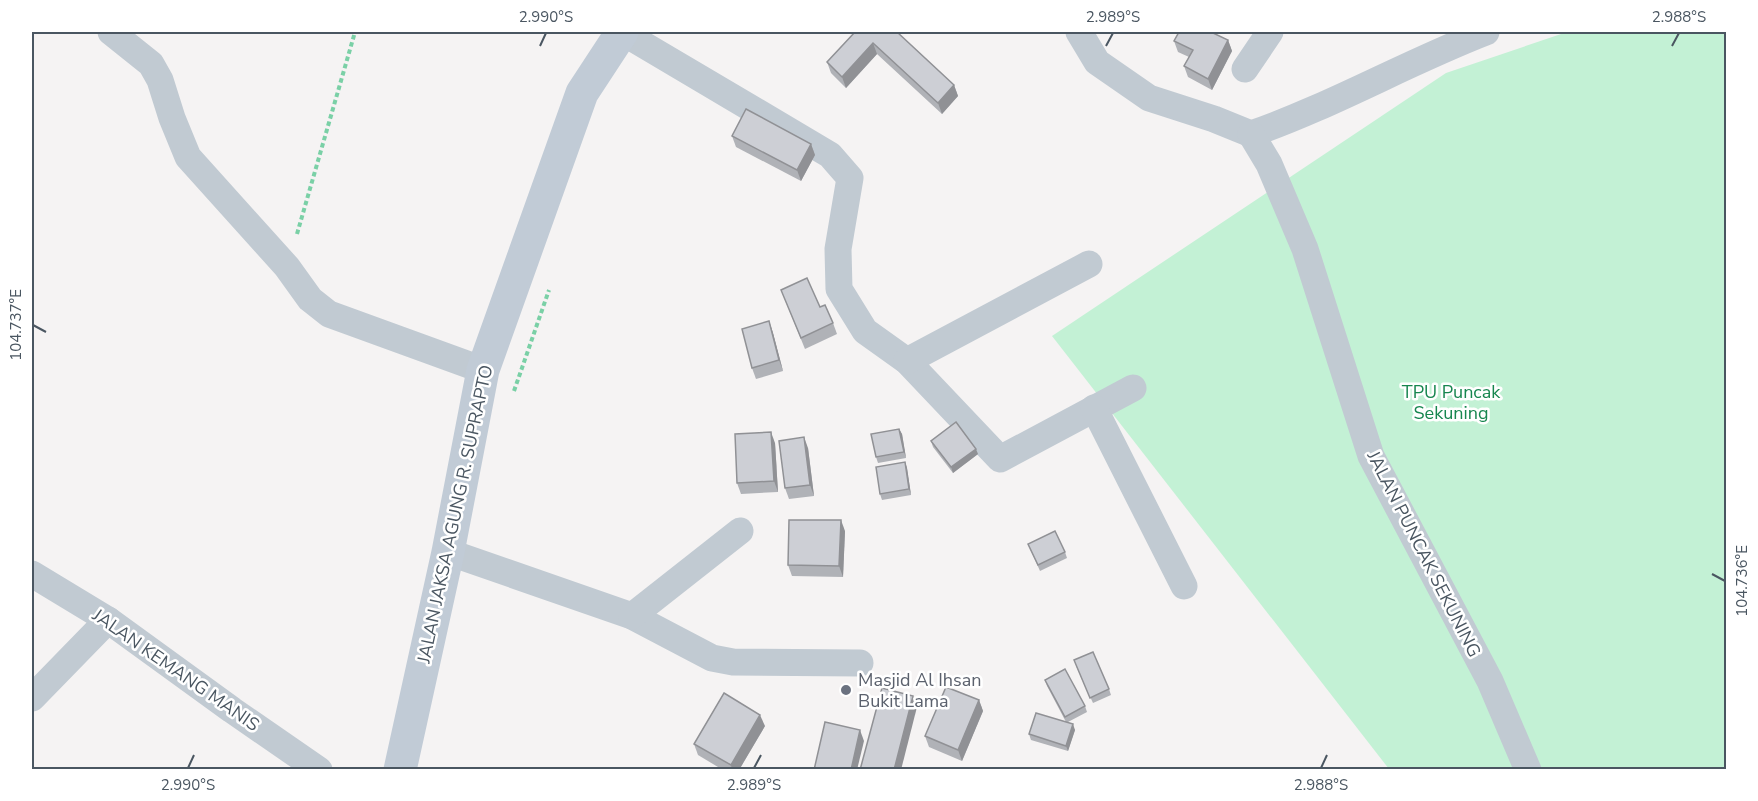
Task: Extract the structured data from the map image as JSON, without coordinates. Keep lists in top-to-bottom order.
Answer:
{
  "streets": {
    "main road": ["JALAN JAKSA AGUNG R. SUPRAPTO"],
    "street": ["JALAN PUNCAK SEKUNING", "JALAN KEMANG MANIS"]
  },
  "parks": ["TPU Puncak Sekuning"],
  "places": ["Masjid Al Ihsan Bukit Lama"],
  "coordinates": [
    "2.990°S",
    "2.989°S",
    "2.988°S",
    "104.737°E",
    "104.736°E"
  ]
}
